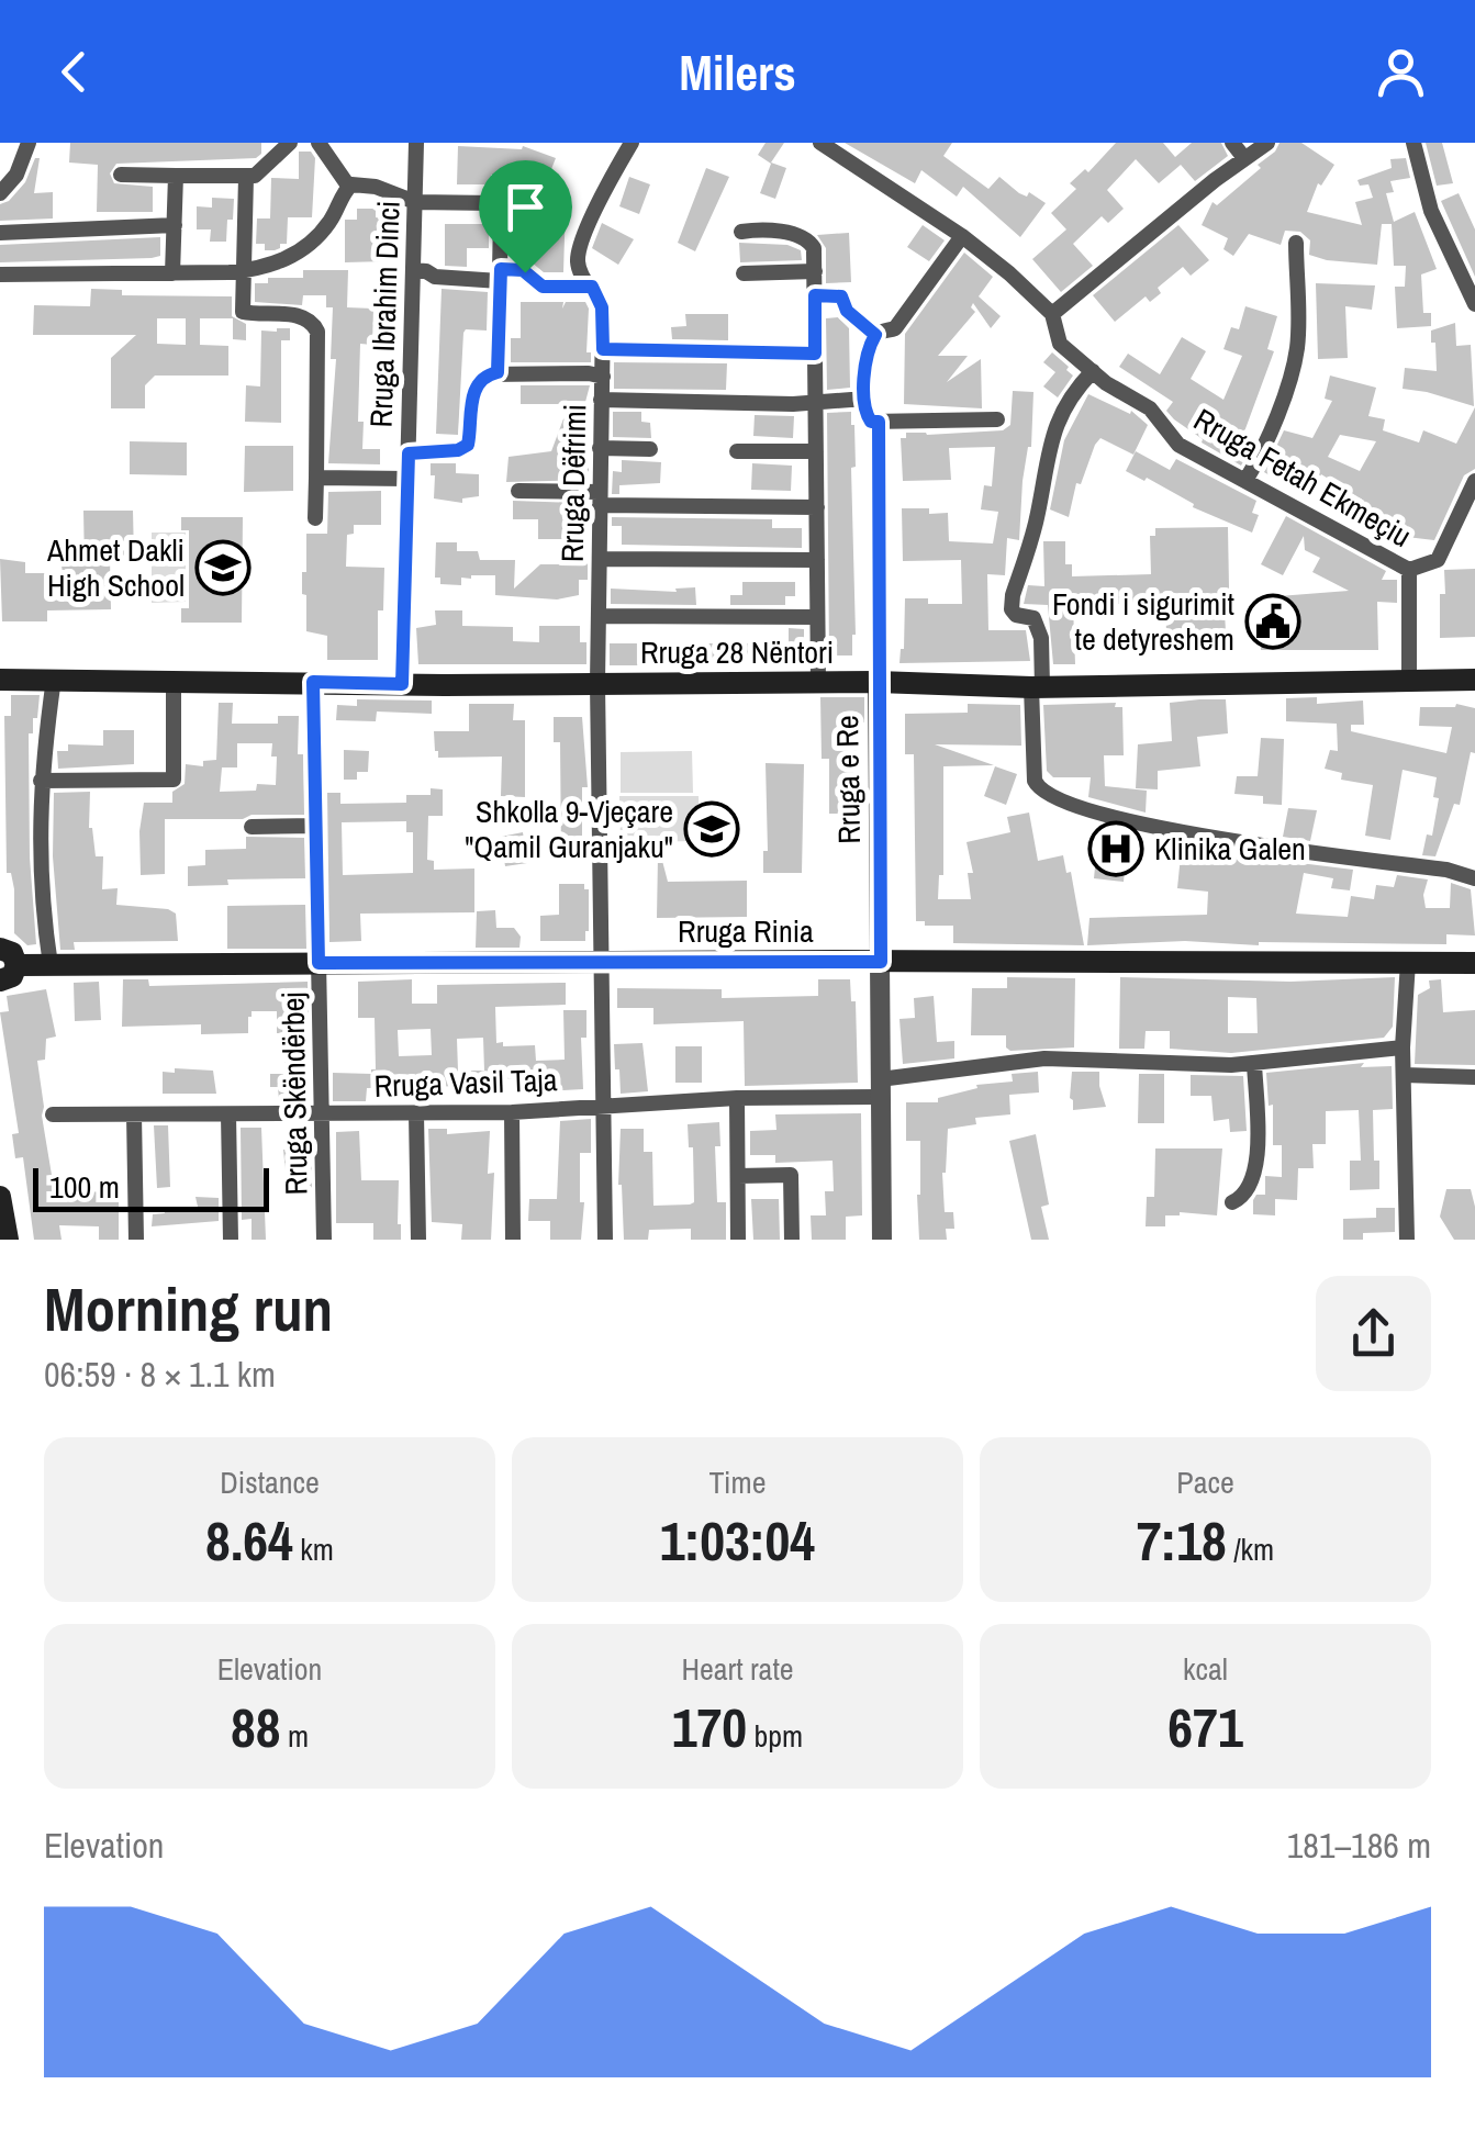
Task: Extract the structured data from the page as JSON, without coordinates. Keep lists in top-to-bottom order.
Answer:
{
  "streets": {
    "main road": ["Rruga 28 Nëntori", "Rruga Rinia"],
    "street": [
      "Rruga Ibrahim Dinci",
      "Rruga Fetah Ekmeçiu",
      "Rruga Dëfrimi",
      "Rruga e Re",
      "Rruga Vasil Taja",
      "Rruga Skëndërbej"
    ]
  },
  "crossings": [
    ["Rruga Ibrahim Dinci", "Rruga 28 Nëntori"],
    ["Rruga Dëfrimi", "Rruga 28 Nëntori"],
    ["Rruga Dëfrimi", "Rruga Rinia"],
    ["Rruga Dëfrimi", "Rruga Vasil Taja"],
    ["Rruga 28 Nëntori", "Rruga e Re"],
    ["Rruga 28 Nëntori", "Rruga Skëndërbej"],
    ["Rruga e Re", "Rruga Rinia"],
    ["Rruga e Re", "Rruga Vasil Taja"],
    ["Rruga Rinia", "Rruga Skëndërbej"],
    ["Rruga Vasil Taja", "Rruga Skëndërbej"]
  ],
  "places": {
    "school or university": ["Ahmet Dakli High School", "Shkolla 9-Vjeçare \"Qamil Guranjaku\""],
    "public building": ["Fondi i sigurimit te detyreshem"],
    "hospital": ["Klinika Galen"]
  },
  "scale_bar": "100 m",
  "page": {
    "header": "Milers",
    "scale": "100 m",
    "heading": ["Morning run", "06:59 · 8 × 1.1 km"],
    "stats": [
      ["Distance", "8.64 km"],
      ["Time", "1:03:04"],
      ["Pace", "7:18 /km"],
      ["Elevation", "88 m"],
      ["Heart rate", "170 bpm"],
      ["kcal", "671"]
    ],
    "chart": ["Elevation", "181–186 m"]
  }
}
